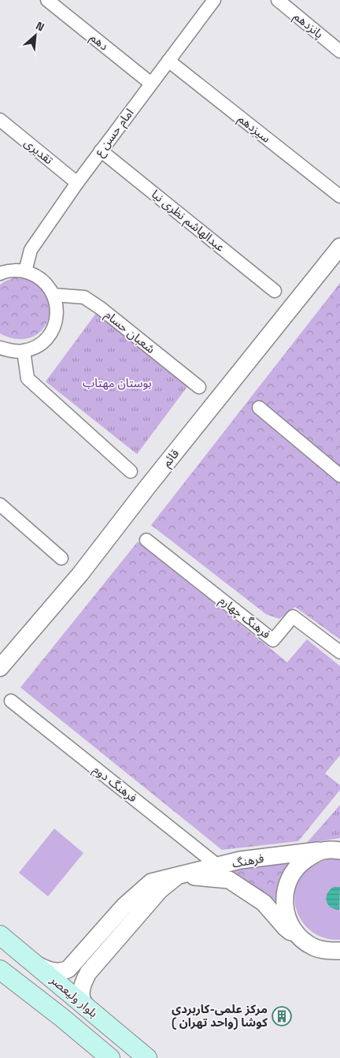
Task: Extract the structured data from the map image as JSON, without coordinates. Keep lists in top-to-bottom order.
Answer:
{
  "streets": {
    "main road": ["بلوار ولیعصر"],
    "street": [
      "پانزدهم",
      "دهم",
      "سیزدهم",
      "امام حسن ع",
      "تقدیری",
      "عبدالهاشم نظری نیا",
      "شعبان حسام",
      "قائم",
      "فرهنگ چهارم",
      "فرهنگ دوم",
      "فرهنگ"
    ]
  },
  "crossings": [
    ["دهم", "امام حسن ع"],
    ["سیزدهم", "امام حسن ع"],
    ["امام حسن ع", "تقدیری"],
    ["امام حسن ع", "عبدالهاشم نظری نیا"],
    ["فرهنگ دوم", "فرهنگ"],
    ["فرهنگ", "بلوار ولیعصر"]
  ],
  "parks": ["بوستان مهتاب"],
  "places": {
    "building": ["مرکز علمی-کاربردی کوشا (واحد تهران )"]
  },
  "north": "top right"
}
